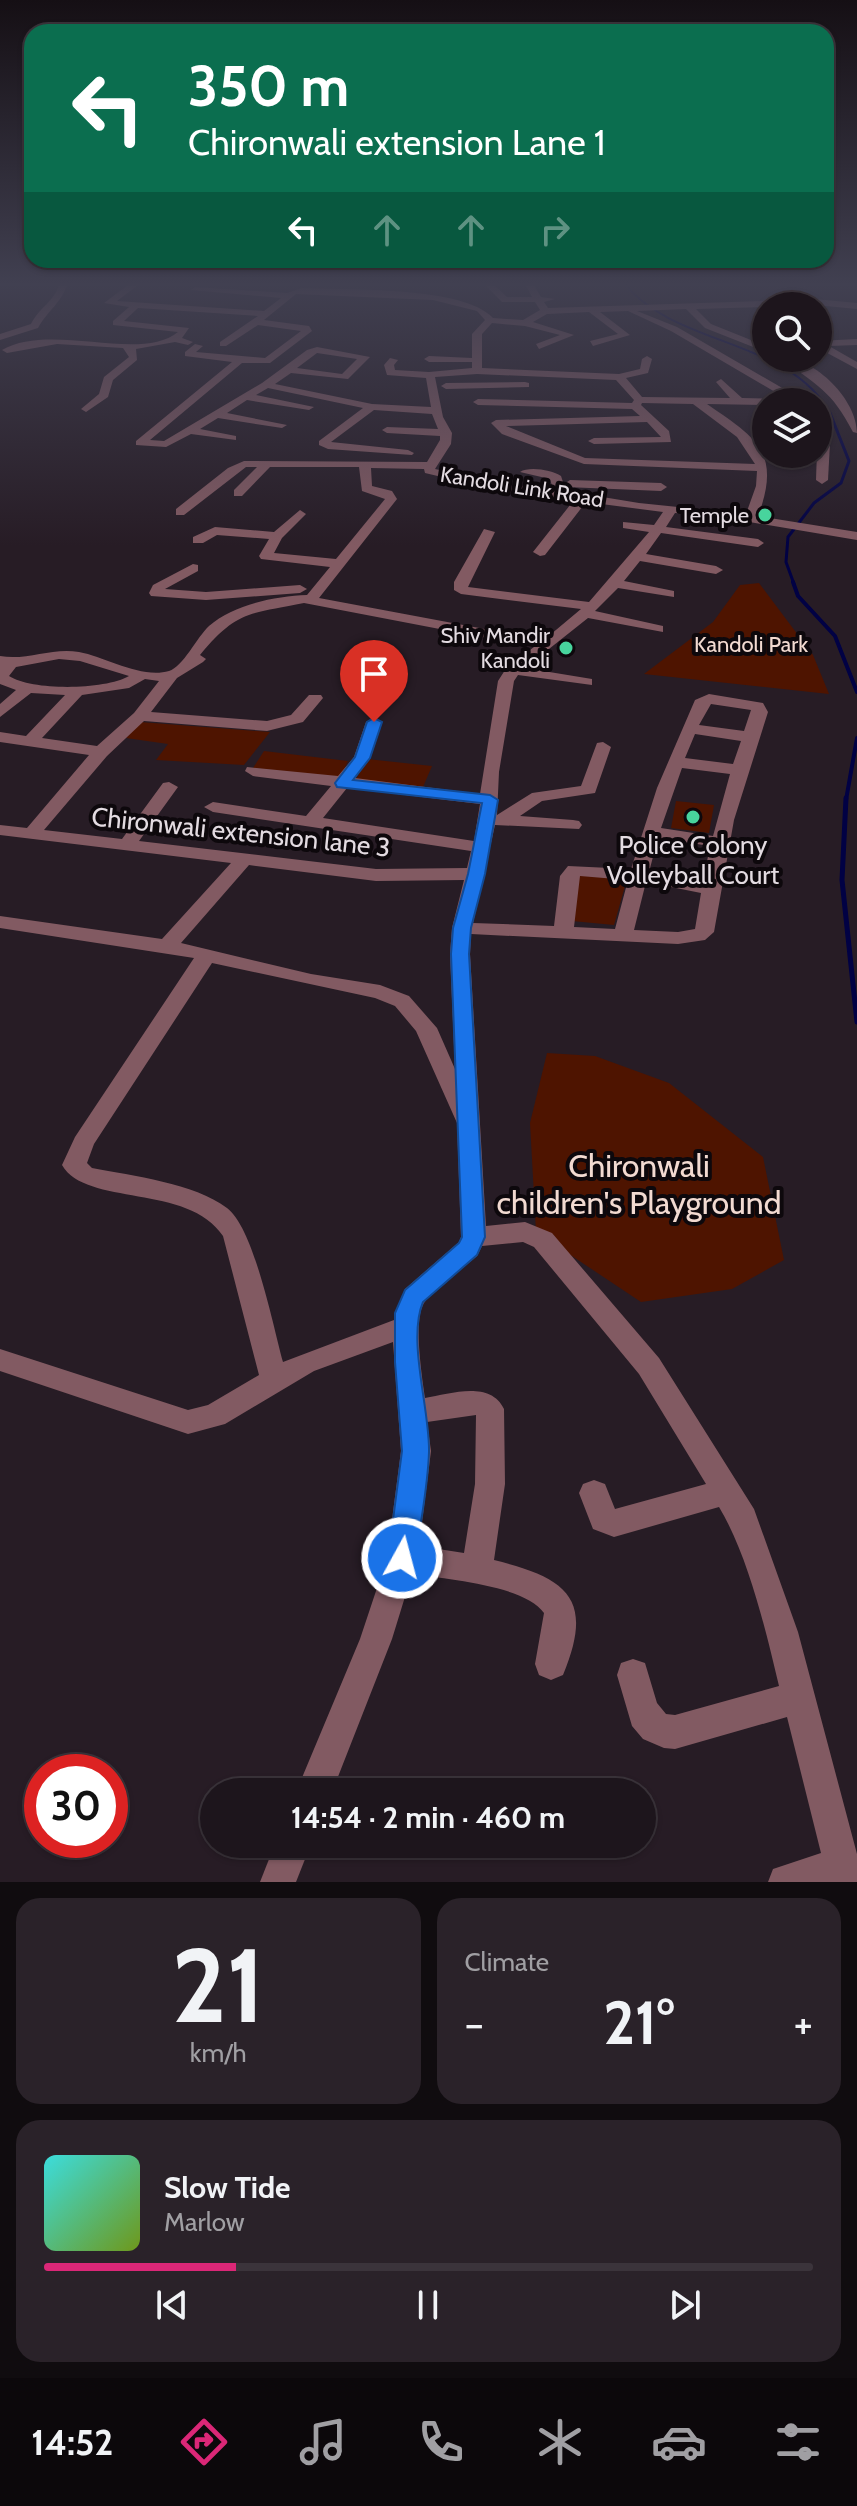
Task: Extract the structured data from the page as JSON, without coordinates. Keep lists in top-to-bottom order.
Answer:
{
  "streets": {
    "street": ["Kandoli Link Road", "Chironwali extension lane 3"]
  },
  "parks": ["Kandoli Park", "Chironwali children's Playground"],
  "places": ["Temple", "Shiv Mandir Kandoli", "Police Colony Volleyball Court"],
  "page": {
    "turn": ["350 m", "Chironwali extension Lane 1"],
    "limit": "30",
    "trip": "14:54 · 2 min · 460 m",
    "tile": [
      ["21", "km/h"],
      "Climate"
    ],
    "heat": ["−", "21°", "+"],
    "song": ["Slow Tide", "Marlow"],
    "tabs": "14:52"
  }
}
